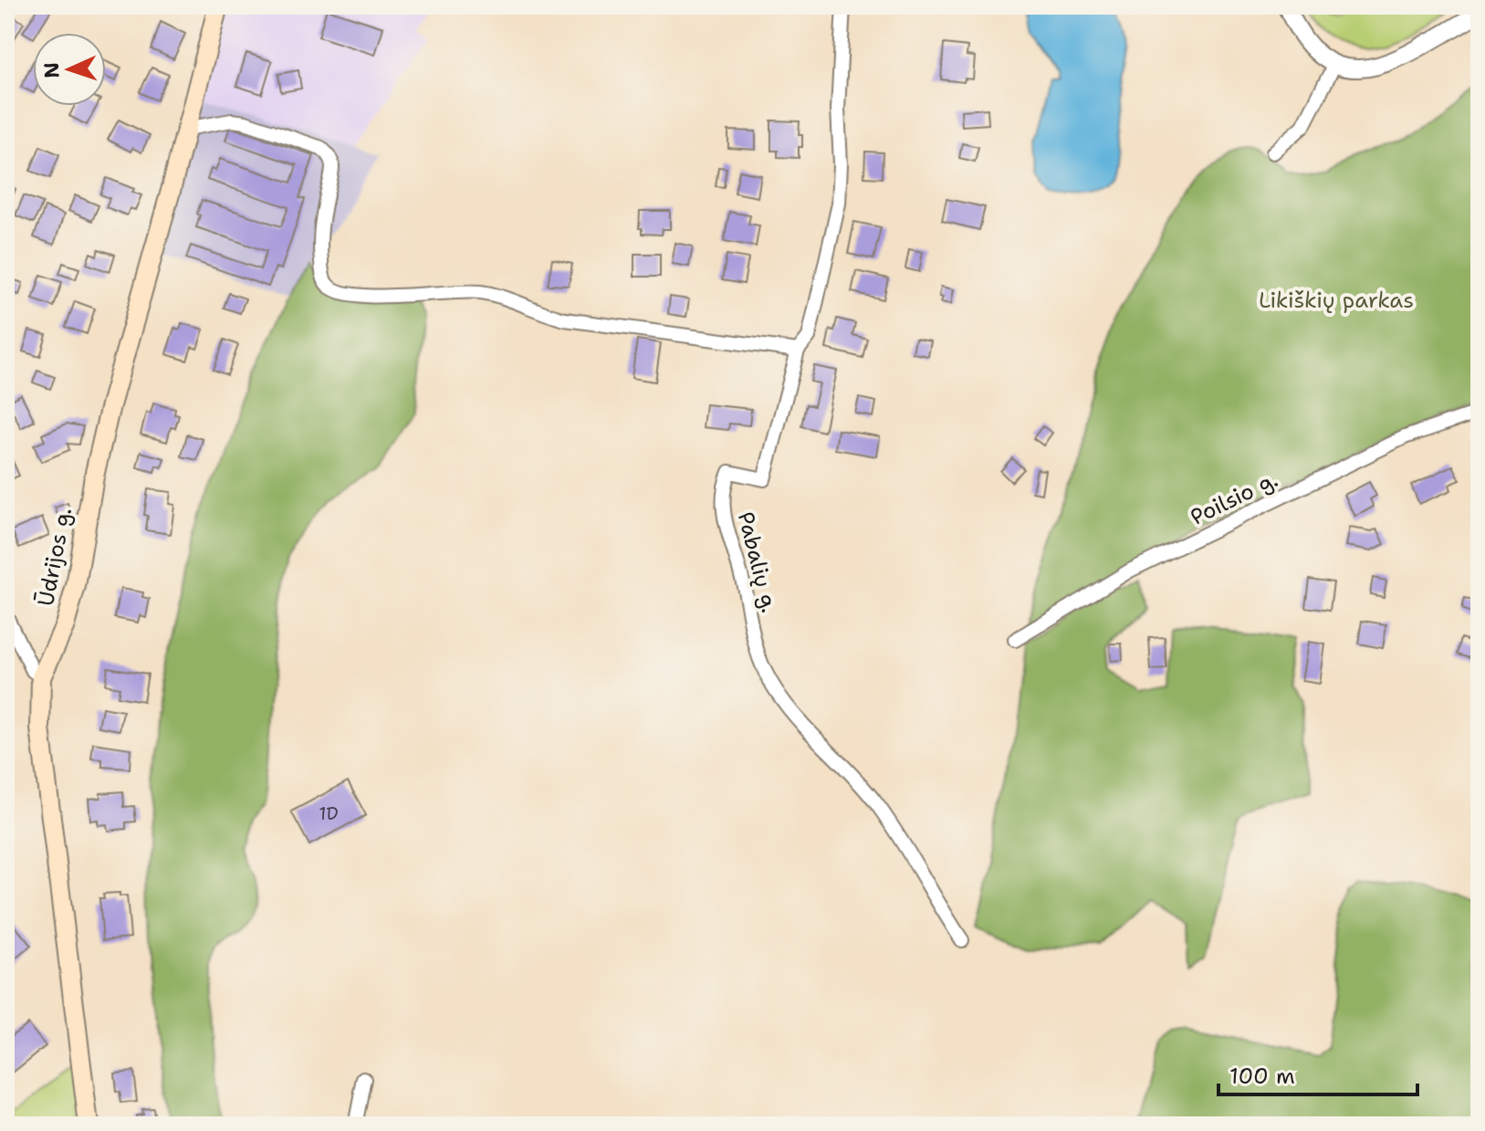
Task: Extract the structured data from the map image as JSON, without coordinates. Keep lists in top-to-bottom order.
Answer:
{
  "streets": {
    "main road": ["Ūdrijos g."],
    "street": ["Poilsio g.", "Pabalių g."]
  },
  "parks": ["Likiškių parkas"],
  "house_numbers": ["1D"],
  "scale_bar": "100 m",
  "north": "left"
}
